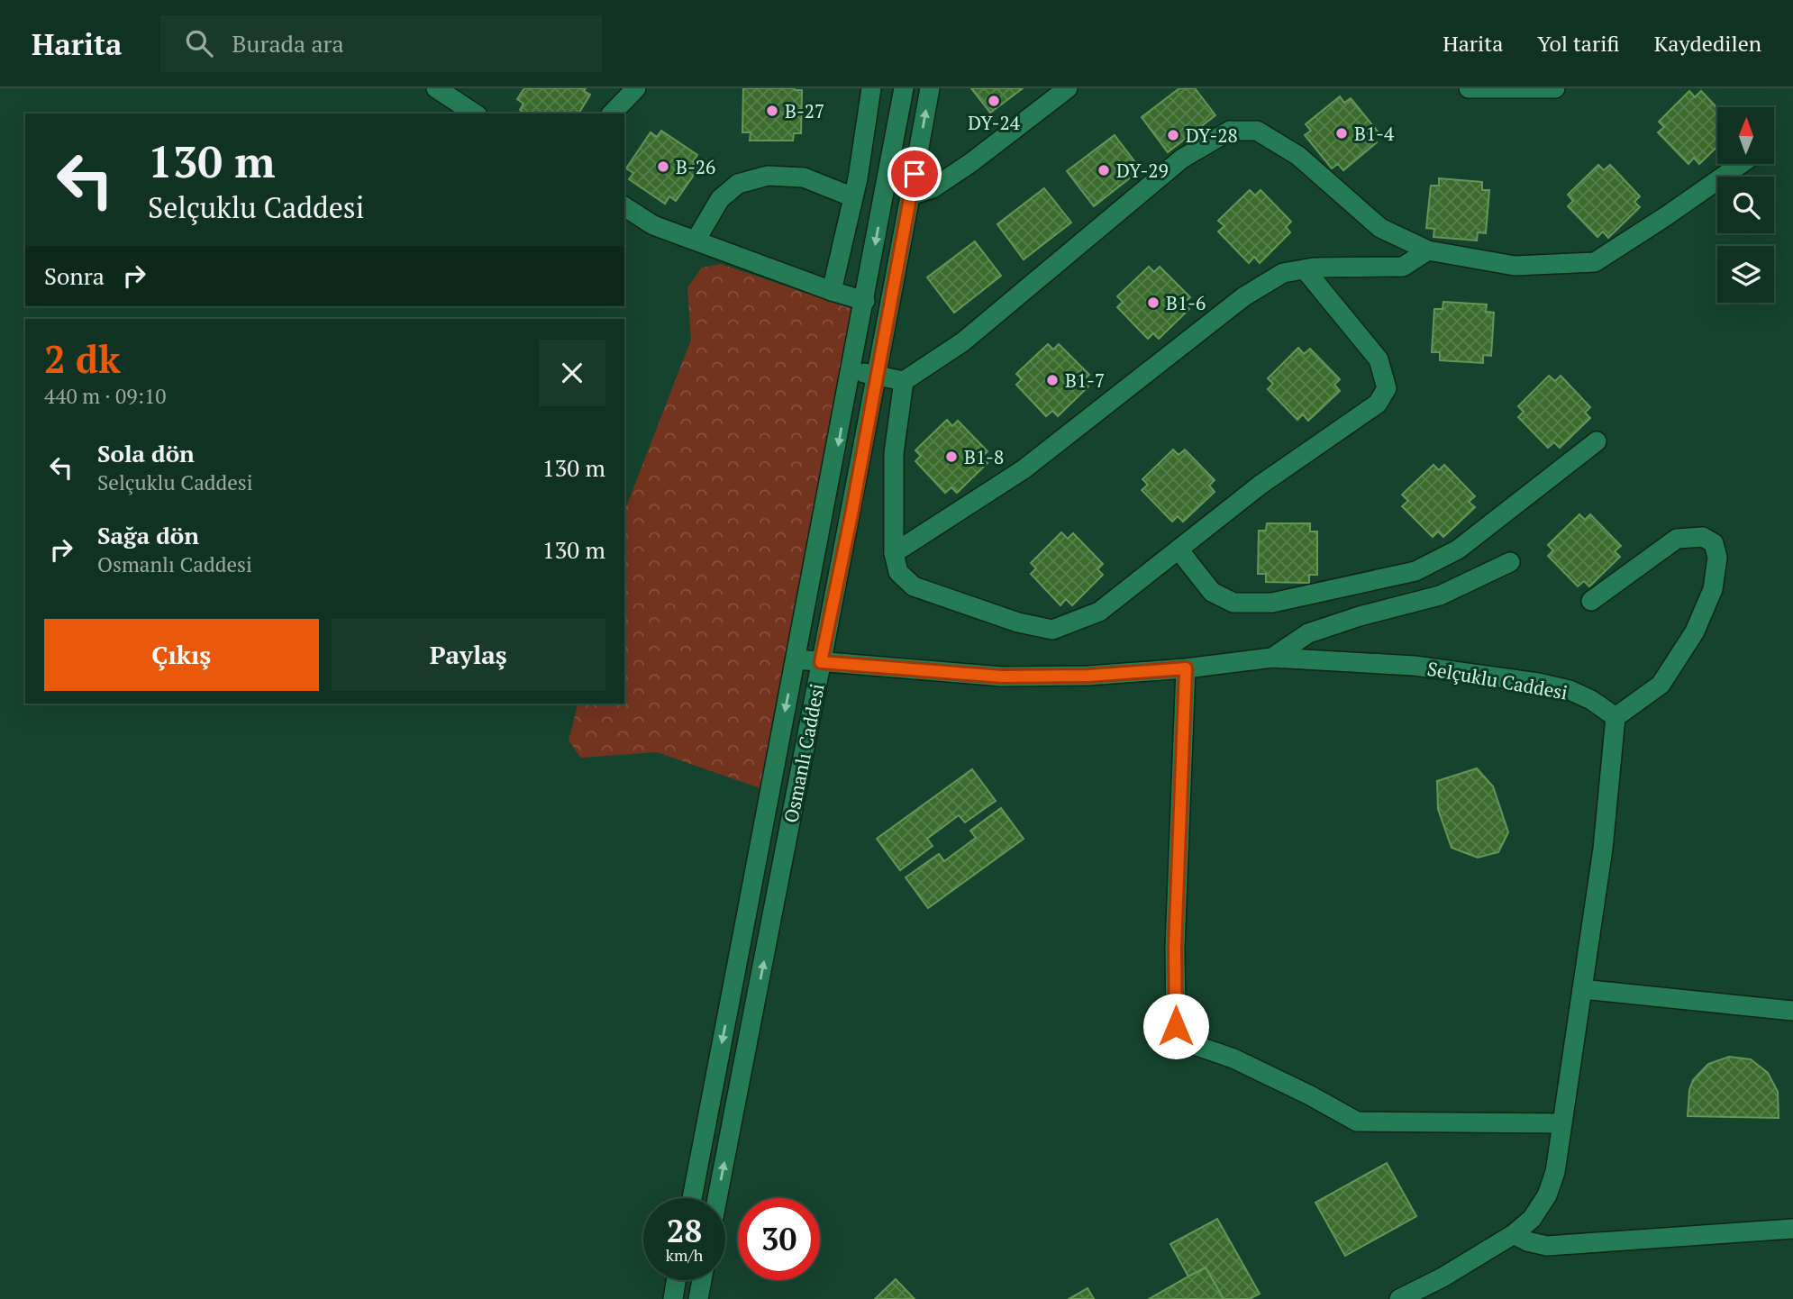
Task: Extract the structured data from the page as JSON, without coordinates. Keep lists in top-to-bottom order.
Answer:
{
  "streets": {
    "street": ["Selçuklu Caddesi", "Osmanlı Caddesi"]
  },
  "crossings": [
    ["Selçuklu Caddesi", "Osmanlı Caddesi"]
  ],
  "places": [
    "DY-24",
    "B-27",
    "B1-4",
    "DY-28",
    "B-26",
    "DY-29",
    "B1-6",
    "B1-7",
    "B1-8"
  ],
  "north": "top",
  "page": {
    "header": "Harita",
    "search": "Burada ara",
    "nav": ["Harita", "Yol tarifi", "Kaydedilen"],
    "turn": ["130 m", "Selçuklu Caddesi"],
    "then": "Sonra",
    "heading": ["2 dk", "440 m · 09:10"],
    "list": [
      {
        "name": "Sola dön",
        "note": "Selçuklu Caddesi",
        "value": "130 m"
      },
      {
        "name": "Sağa dön",
        "note": "Osmanlı Caddesi",
        "value": "130 m"
      }
    ],
    "buttons": ["Çıkış", "Paylaş"],
    "speed": "28 km/h",
    "limit": "30"
  }
}
